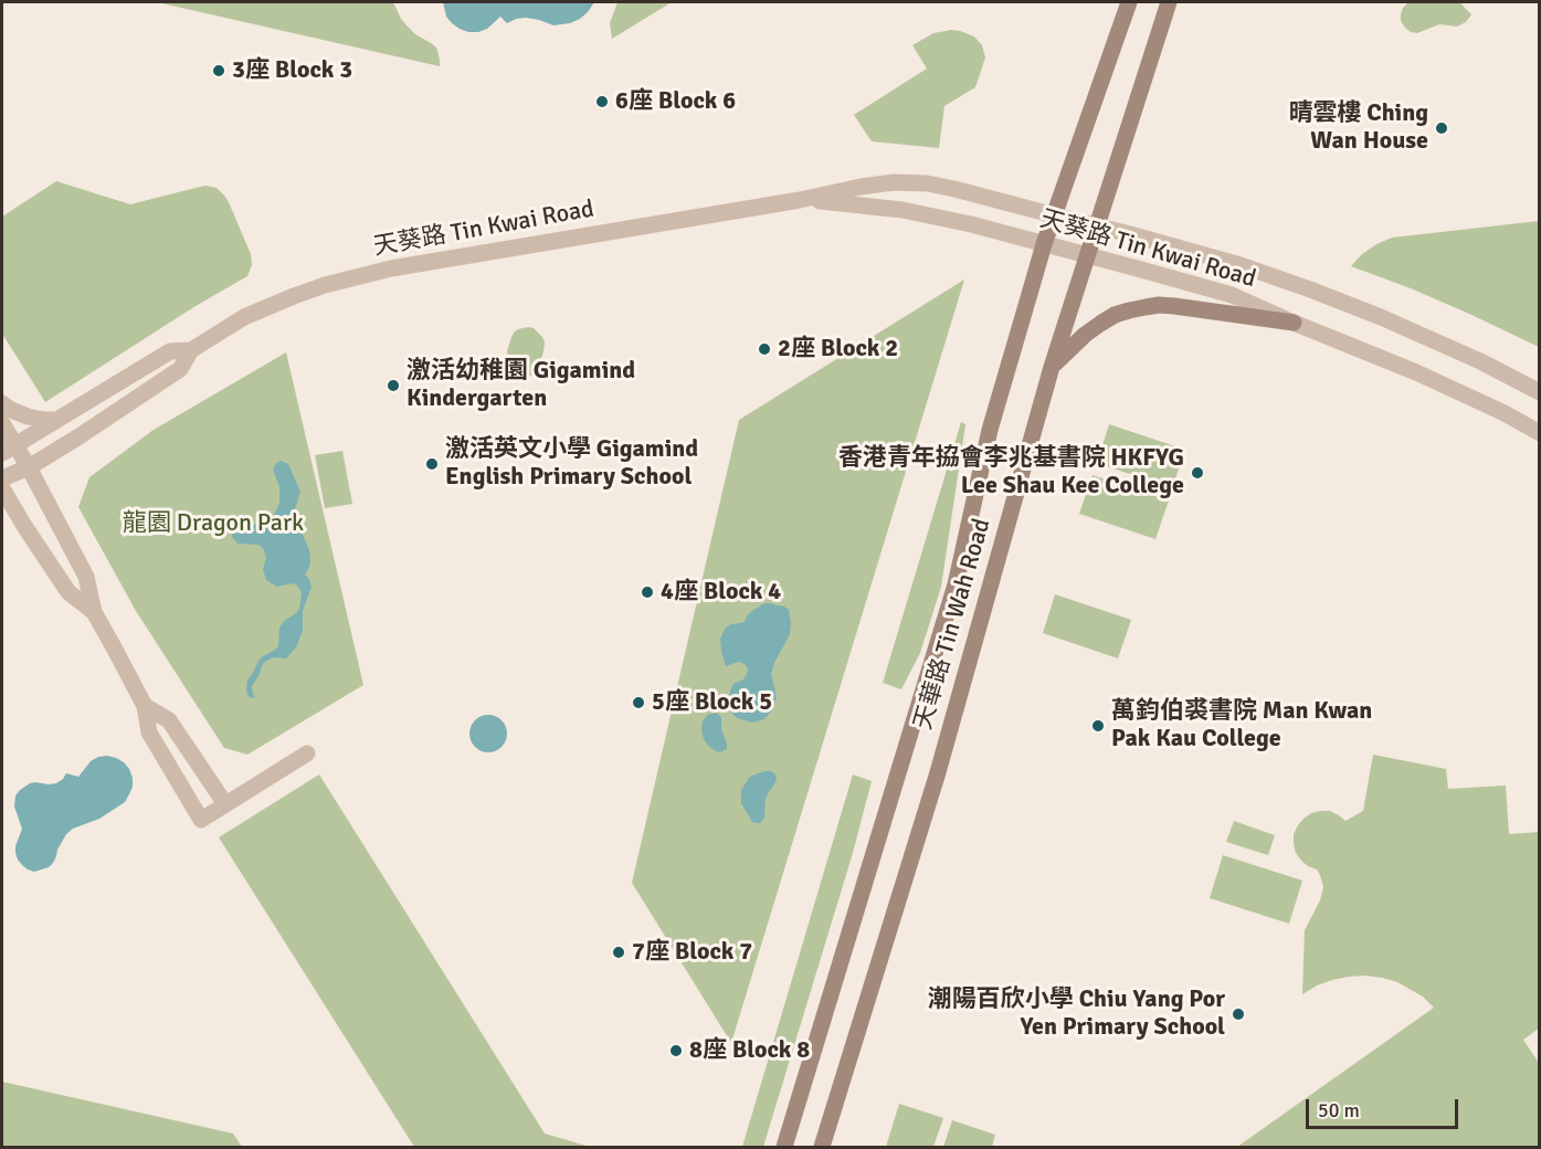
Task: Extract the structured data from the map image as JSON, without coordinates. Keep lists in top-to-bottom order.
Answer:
{
  "streets": {
    "main road": ["天華路 Tin Wah Road"],
    "street": ["天葵路 Tin Kwai Road"]
  },
  "crossings": [
    ["天葵路 Tin Kwai Road", "天華路 Tin Wah Road"]
  ],
  "parks": ["龍園 Dragon Park"],
  "places": [
    "3座 Block 3",
    "6座 Block 6",
    "晴雲樓 Ching Wan House",
    "2座 Block 2",
    "激活幼稚園 Gigamind Kindergarten",
    "激活英文小學 Gigamind English Primary School",
    "香港青年拹會李兆基書院 HKFYG Lee Shau Kee College",
    "4座 Block 4",
    "5座 Block 5",
    "萬鈞伯裘書院 Man Kwan Pak Kau College",
    "7座 Block 7",
    "潮陽百欣小學 Chiu Yang Por Yen Primary School",
    "8座 Block 8"
  ],
  "scale_bar": "50 m"
}
